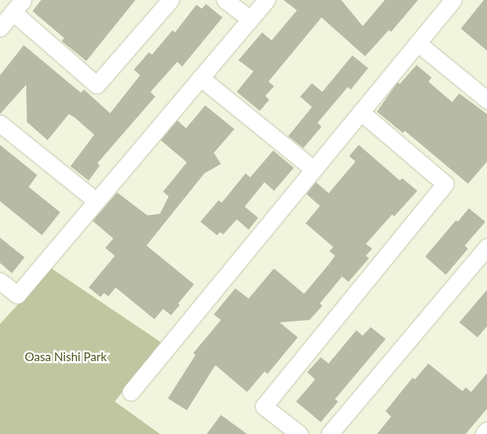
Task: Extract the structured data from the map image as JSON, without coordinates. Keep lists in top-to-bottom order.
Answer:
{
  "parks": ["Oasa Nishi Park"]
}
